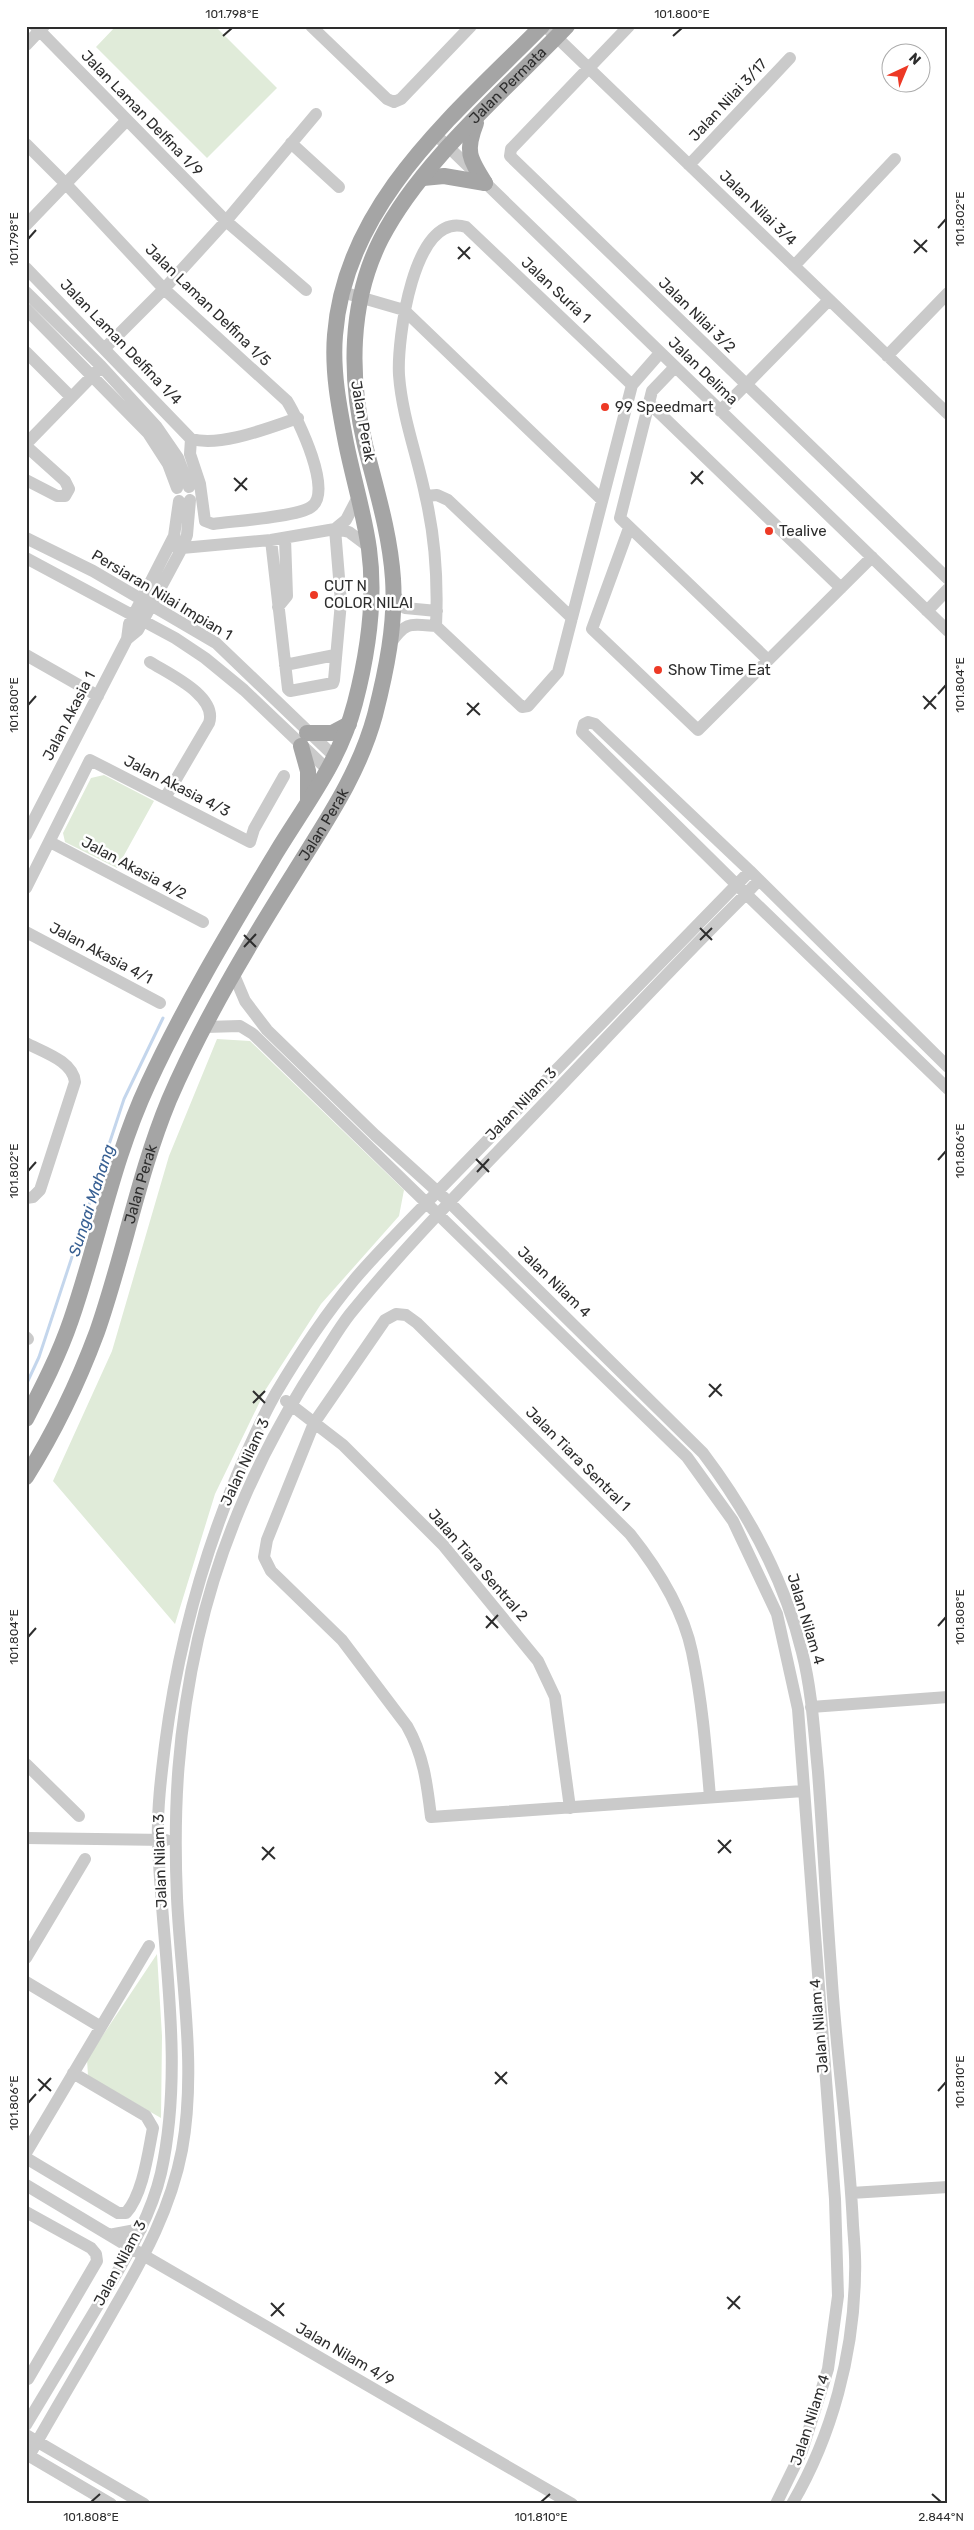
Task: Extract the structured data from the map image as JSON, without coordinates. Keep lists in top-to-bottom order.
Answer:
{
  "streets": {
    "main road": ["Jalan Permata", "Jalan Perak"],
    "street": [
      "Jalan Nilai 3/17",
      "Jalan Laman Delfina 1/9",
      "Jalan Nilai 3/4",
      "Jalan Suria 1",
      "Jalan Laman Delfina 1/5",
      "Jalan Nilai 3/2",
      "Jalan Laman Delfina 1/4",
      "Jalan Delima",
      "Persiaran Nilai Impian 1",
      "Jalan Akasia 1",
      "Jalan Akasia 4/3",
      "Jalan Akasia 4/2",
      "Jalan Akasia 4/1",
      "Jalan Nilam 3",
      "Jalan Nilam 4",
      "Jalan Tiara Sentral 1",
      "Jalan Tiara Sentral 2",
      "Jalan Nilam 4/9"
    ]
  },
  "crossings": [
    ["Jalan Permata", "Jalan Nilai 3/4"],
    ["Jalan Permata", "Jalan Delima"],
    ["Jalan Permata", "Jalan Perak"],
    ["Jalan Nilai 3/17", "Jalan Nilai 3/4"],
    ["Jalan Nilai 3/4", "Jalan Nilai 3/2"],
    ["Jalan Laman Delfina 1/5", "Jalan Laman Delfina 1/4"],
    ["Jalan Delima", "Jalan Perak"],
    ["Jalan Perak", "Persiaran Nilai Impian 1"],
    ["Jalan Perak", "Jalan Nilam 4"],
    ["Persiaran Nilai Impian 1", "Jalan Akasia 1"],
    ["Jalan Akasia 4/3", "Jalan Akasia 4/2"],
    ["Jalan Nilam 3", "Jalan Nilam 4"],
    ["Jalan Nilam 3", "Jalan Tiara Sentral 2"],
    ["Jalan Nilam 3", "Jalan Nilam 4/9"],
    ["Jalan Tiara Sentral 1", "Jalan Tiara Sentral 2"]
  ],
  "water": ["Sungai Mahang"],
  "places": [
    "99 Speedmart",
    "Tealive",
    "CUT N COLOR NILAI",
    "Show Time Eat"
  ],
  "north": "top right",
  "coordinates": [
    "101.798°E",
    "101.800°E",
    "101.802°E",
    "101.804°E",
    "101.806°E",
    "101.808°E",
    "101.810°E",
    "2.844°N"
  ]
}
